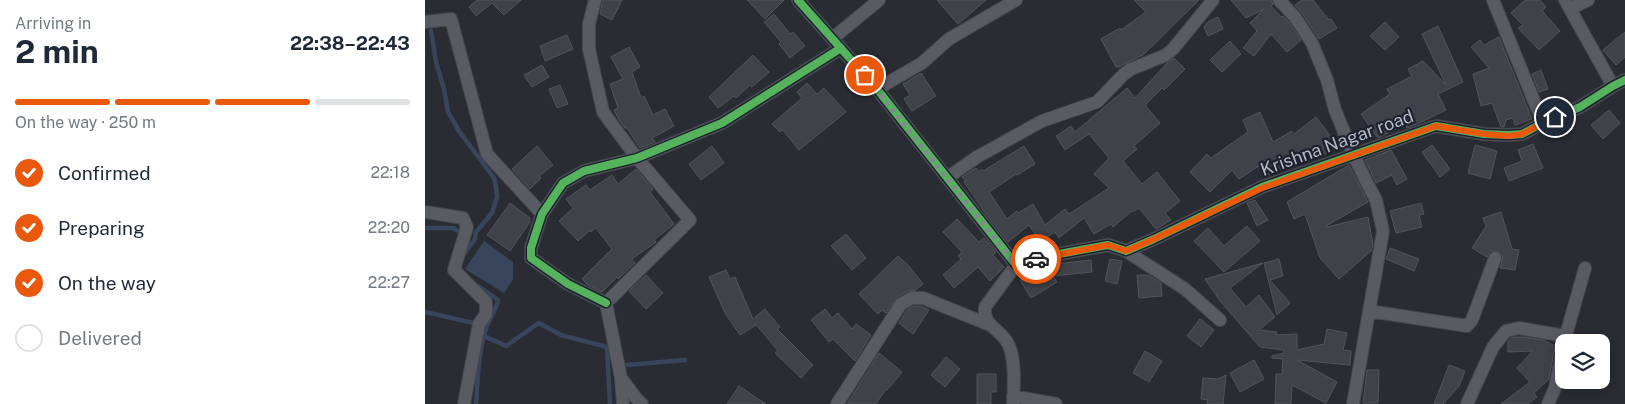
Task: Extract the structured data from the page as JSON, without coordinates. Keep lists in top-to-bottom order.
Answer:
{
  "streets": {
    "street": ["Krishna Nagar road"]
  },
  "page": {
    "heading": ["2 min", "Arriving in", "22:38–22:43"],
    "bar": "On the way · 250 m",
    "list": [
      ["Confirmed", "22:18"],
      ["Preparing", "22:20"],
      ["On the way", "22:27"],
      "Delivered"
    ]
  }
}
